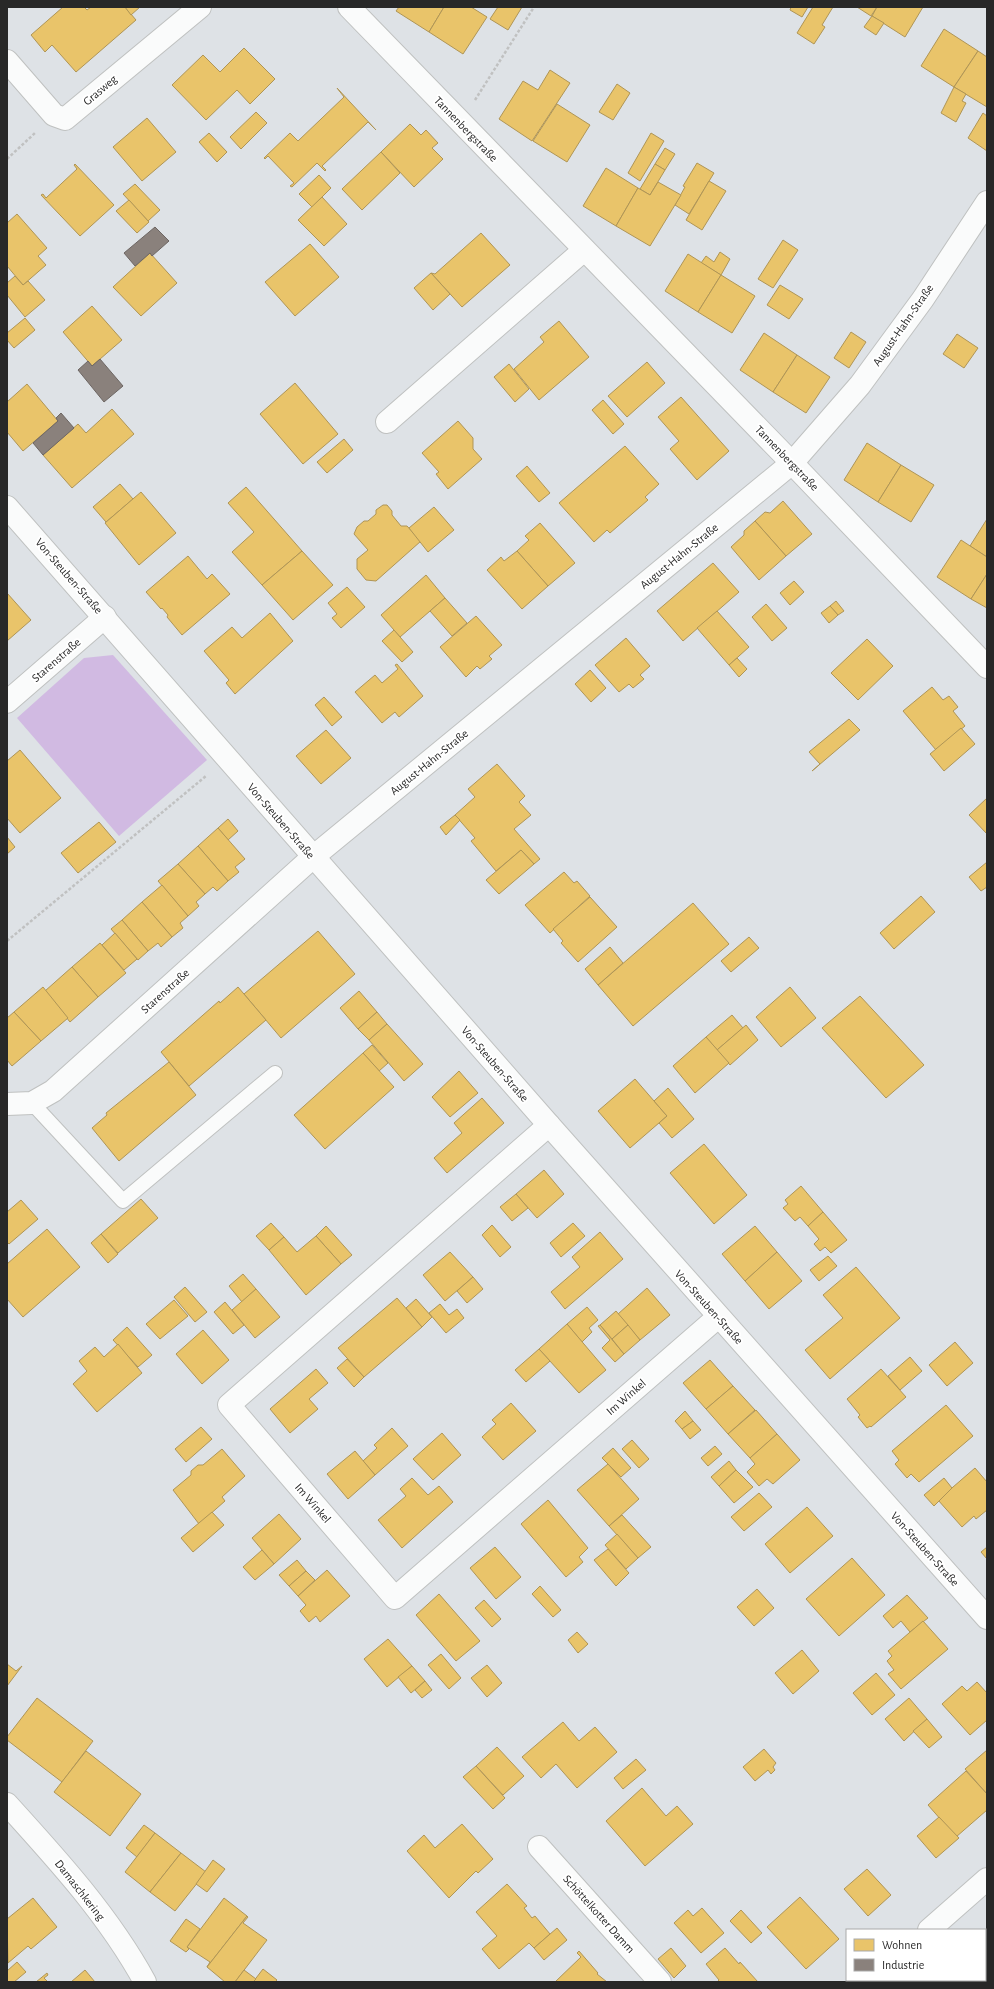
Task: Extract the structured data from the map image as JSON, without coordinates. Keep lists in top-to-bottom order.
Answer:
{
  "streets": {
    "street": [
      "Grasweg",
      "Tannenbergstraße",
      "August-Hahn-Straße",
      "Von-Steuben-Straße",
      "Starenstraße",
      "Im Winkel",
      "Damaschkering",
      "Schöttelkotter Damm"
    ]
  },
  "crossings": [
    ["Tannenbergstraße", "August-Hahn-Straße"],
    ["August-Hahn-Straße", "Von-Steuben-Straße"],
    ["August-Hahn-Straße", "Starenstraße"],
    ["Von-Steuben-Straße", "Starenstraße"],
    ["Von-Steuben-Straße", "Im Winkel"]
  ],
  "legend": ["Wohnen", "Industrie"]
}
